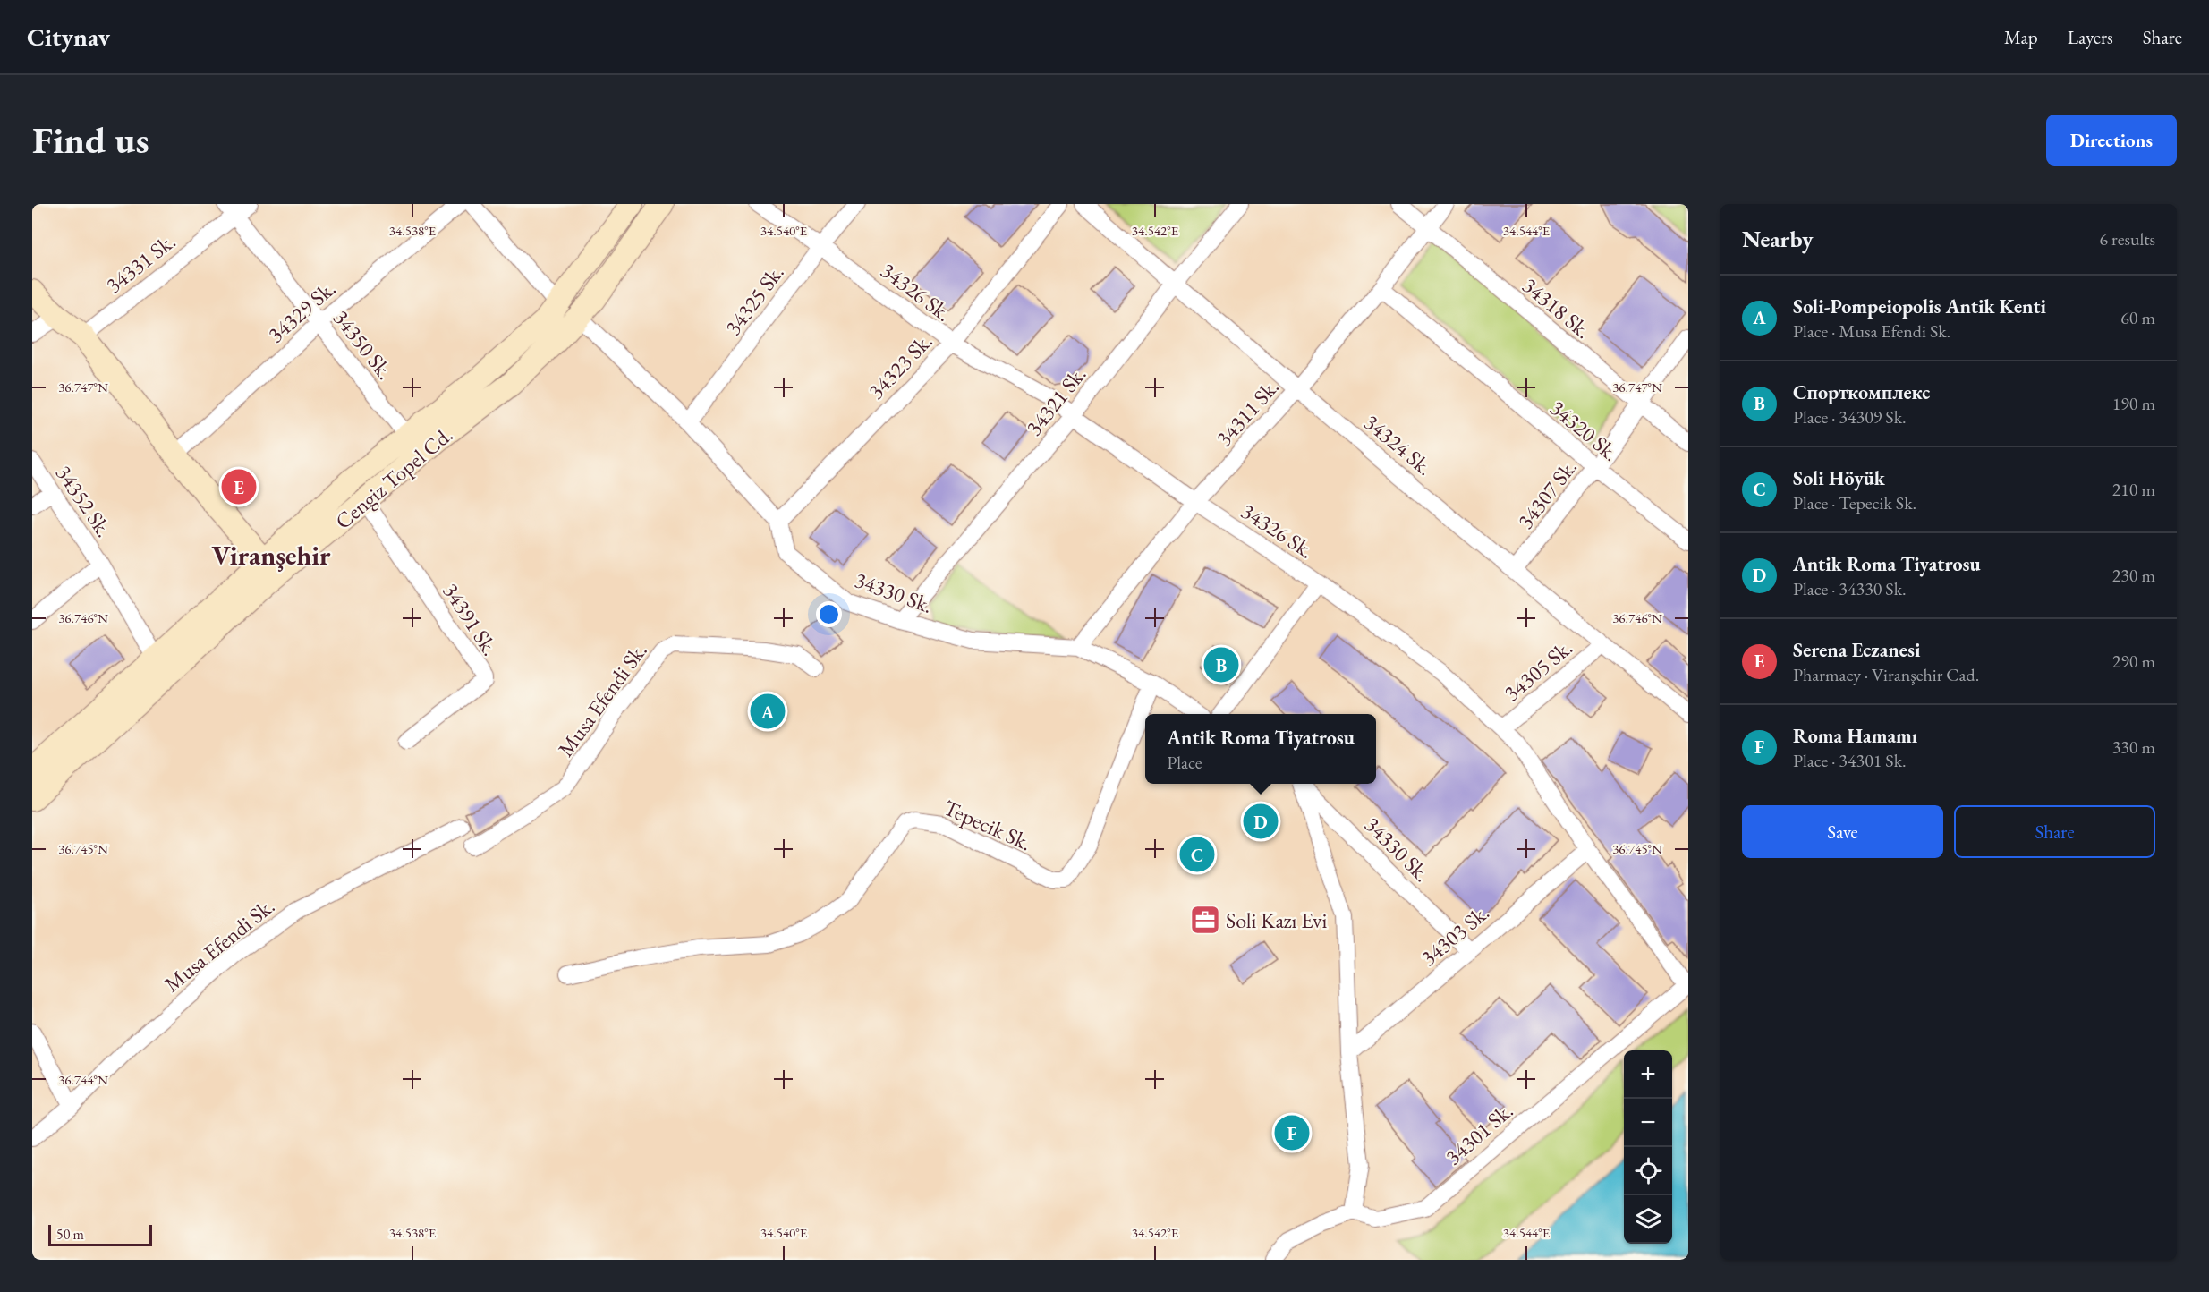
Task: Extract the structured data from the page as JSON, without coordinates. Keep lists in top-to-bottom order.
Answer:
{
  "streets": {
    "street": [
      "34331 Sk.",
      "34326 Sk.",
      "34325 Sk.",
      "34318 Sk.",
      "34329 Sk.",
      "34350 Sk.",
      "34323 Sk.",
      "34321 Sk.",
      "34311 Sk.",
      "34320 Sk.",
      "34324 Sk.",
      "Cengiz Topel Cd.",
      "34307 Sk.",
      "34352 Sk.",
      "34330 Sk.",
      "34391 Sk.",
      "34305 Sk.",
      "Musa Efendi Sk.",
      "Tepecik Sk.",
      "34303 Sk.",
      "34301 Sk."
    ]
  },
  "crossings": [
    ["34331 Sk.", "34350 Sk."],
    ["34326 Sk.", "34325 Sk."],
    ["34326 Sk.", "34323 Sk."],
    ["34326 Sk.", "34321 Sk."],
    ["34326 Sk.", "34311 Sk."],
    ["34326 Sk.", "34305 Sk."],
    ["34326 Sk.", "34303 Sk."],
    ["34326 Sk.", "34301 Sk."],
    ["34325 Sk.", "34330 Sk."],
    ["34318 Sk.", "34311 Sk."],
    ["34318 Sk.", "34307 Sk."],
    ["34329 Sk.", "34350 Sk."],
    ["34350 Sk.", "Cengiz Topel Cd."],
    ["34323 Sk.", "34330 Sk."],
    ["34321 Sk.", "34324 Sk."],
    ["34321 Sk.", "34330 Sk."],
    ["34311 Sk.", "34320 Sk."],
    ["34311 Sk.", "34324 Sk."],
    ["34311 Sk.", "34330 Sk."],
    ["34320 Sk.", "34307 Sk."],
    ["34324 Sk.", "34307 Sk."],
    ["34324 Sk.", "34305 Sk."],
    ["Cengiz Topel Cd.", "34352 Sk."],
    ["Cengiz Topel Cd.", "34330 Sk."],
    ["Cengiz Topel Cd.", "34391 Sk."],
    ["34330 Sk.", "Tepecik Sk."],
    ["34330 Sk.", "34303 Sk."]
  ],
  "districts": ["Viranşehir"],
  "places": {
    "office": ["Soli Kazı Evi"]
  },
  "scale_bar": "50 m",
  "page": {
    "header": "Citynav",
    "nav": ["Map", "Layers", "Share"],
    "buttons": [
      "Directions",
      ["Save", "Share"]
    ],
    "title": "Find us",
    "heading": ["Nearby", "6 results"],
    "list": [
      {
        "mark": "A",
        "name": "Soli-Pompeiopolis Antik Kenti",
        "note": "Place · Musa Efendi Sk.",
        "value": "60 m"
      },
      {
        "mark": "B",
        "name": "Спорткомплекс",
        "note": "Place · 34309 Sk.",
        "value": "190 m"
      },
      {
        "mark": "C",
        "name": "Soli Höyük",
        "note": "Place · Tepecik Sk.",
        "value": "210 m"
      },
      {
        "mark": "D",
        "name": "Antik Roma Tiyatrosu",
        "note": "Place · 34330 Sk.",
        "value": "230 m"
      },
      {
        "mark": "E",
        "name": "Serena Eczanesi",
        "note": "Pharmacy · Viranşehir Cad.",
        "value": "290 m"
      },
      {
        "mark": "F",
        "name": "Roma Hamamı",
        "note": "Place · 34301 Sk.",
        "value": "330 m"
      }
    ],
    "pins": [
      "E",
      "B",
      "A",
      "D",
      "C",
      "F"
    ],
    "popup": ["Antik Roma Tiyatrosu", "Place"],
    "map_buttons": ["+", "−"],
    "scale": "50 m"
  },
  "coordinates": [
    "34.538°E",
    "34.540°E",
    "34.542°E",
    "34.544°E",
    "36.747°N",
    "36.746°N",
    "36.745°N",
    "36.744°N"
  ]
}
